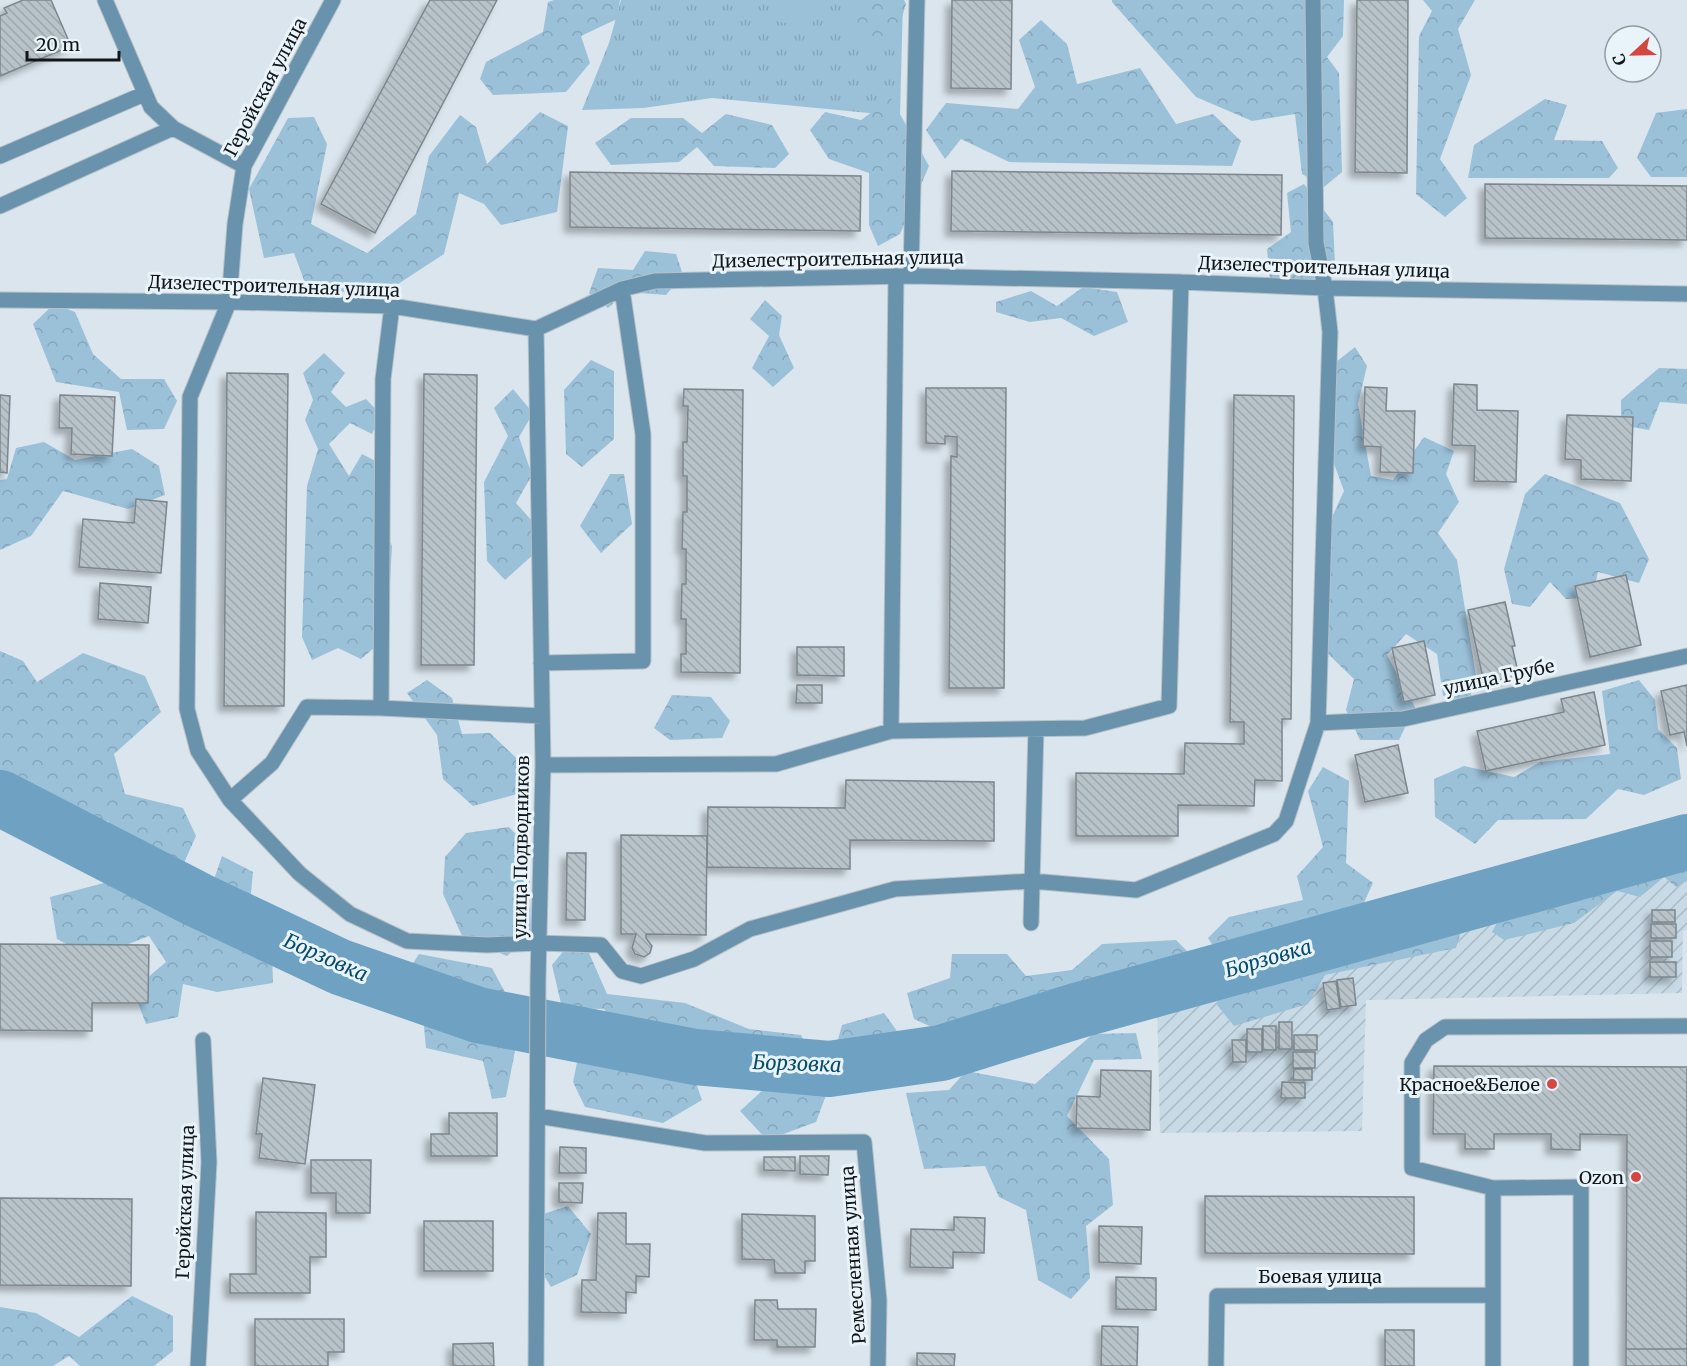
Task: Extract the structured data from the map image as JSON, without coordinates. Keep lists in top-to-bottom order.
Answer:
{
  "streets": {
    "street": [
      "Геройская улица",
      "Дизелестроительная улица",
      "улица Грубе",
      "улица Подводников",
      "Ремесленная улица",
      "Боевая улица"
    ]
  },
  "crossings": [
    ["Геройская улица", "Дизелестроительная улица"],
    ["Геройская улица", "улица Грубе"],
    ["Геройская улица", "улица Подводников"],
    ["Дизелестроительная улица", "улица Подводников"],
    ["улица Подводников", "Ремесленная улица"]
  ],
  "water": ["Борзовка"],
  "places": ["Красное&Белое", "Ozon"],
  "scale_bar": "20 m",
  "north": "left"
}
